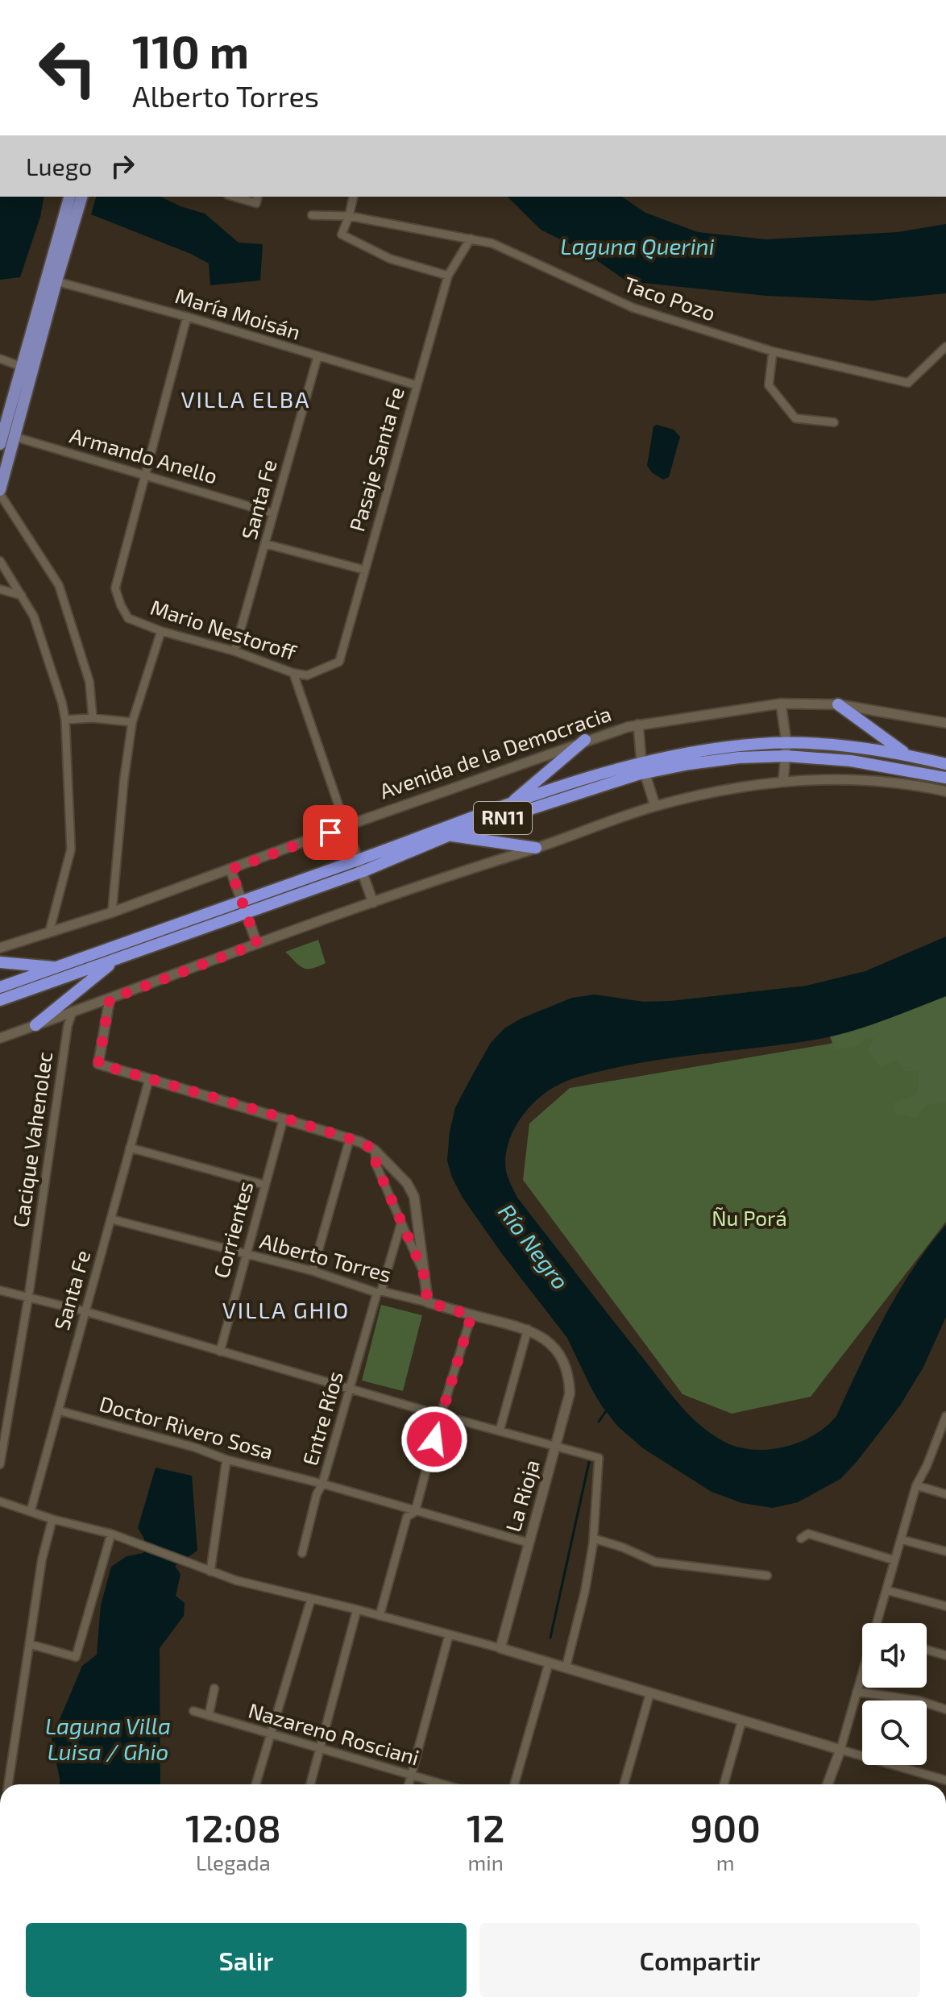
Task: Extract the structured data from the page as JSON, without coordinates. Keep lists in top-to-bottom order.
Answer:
{
  "streets": {
    "highway": ["RN11"],
    "street": [
      "Taco Pozo",
      "María Moisán",
      "Armando Anello",
      "Pasaje Santa Fe",
      "Santa Fe",
      "Mario Nestoroff",
      "Avenida de la Democracia",
      "Cacique Vahenolec",
      "Corrientes",
      "Alberto Torres",
      "Entre Ríos",
      "Doctor Rivero Sosa",
      "La Rioja",
      "Nazareno Rosciani"
    ]
  },
  "crossings": [
    ["Taco Pozo", "Pasaje Santa Fe"],
    ["María Moisán", "Pasaje Santa Fe"],
    ["María Moisán", "Santa Fe"],
    ["Armando Anello", "Santa Fe"],
    ["Armando Anello", "Mario Nestoroff"],
    ["Pasaje Santa Fe", "Mario Nestoroff"],
    ["Santa Fe", "Mario Nestoroff"],
    ["Santa Fe", "Alberto Torres"],
    ["Santa Fe", "Doctor Rivero Sosa"],
    ["RN11", "Cacique Vahenolec"],
    ["Corrientes", "Alberto Torres"],
    ["Alberto Torres", "Entre Ríos"],
    ["Alberto Torres", "La Rioja"],
    ["Entre Ríos", "Doctor Rivero Sosa"],
    ["Doctor Rivero Sosa", "La Rioja"]
  ],
  "districts": ["VILLA ELBA", "VILLA GHIO"],
  "water": ["Laguna Querini", "Río Negro", "Laguna Villa Luisa / Ghio"],
  "parks": ["Ñu Porá"],
  "page": {
    "turn": ["110 m", "Alberto Torres"],
    "then": "Luego",
    "eta": [
      "12:08",
      "Llegada",
      "12",
      "min",
      "900",
      "m"
    ],
    "buttons": ["Salir", "Compartir"]
  }
}
